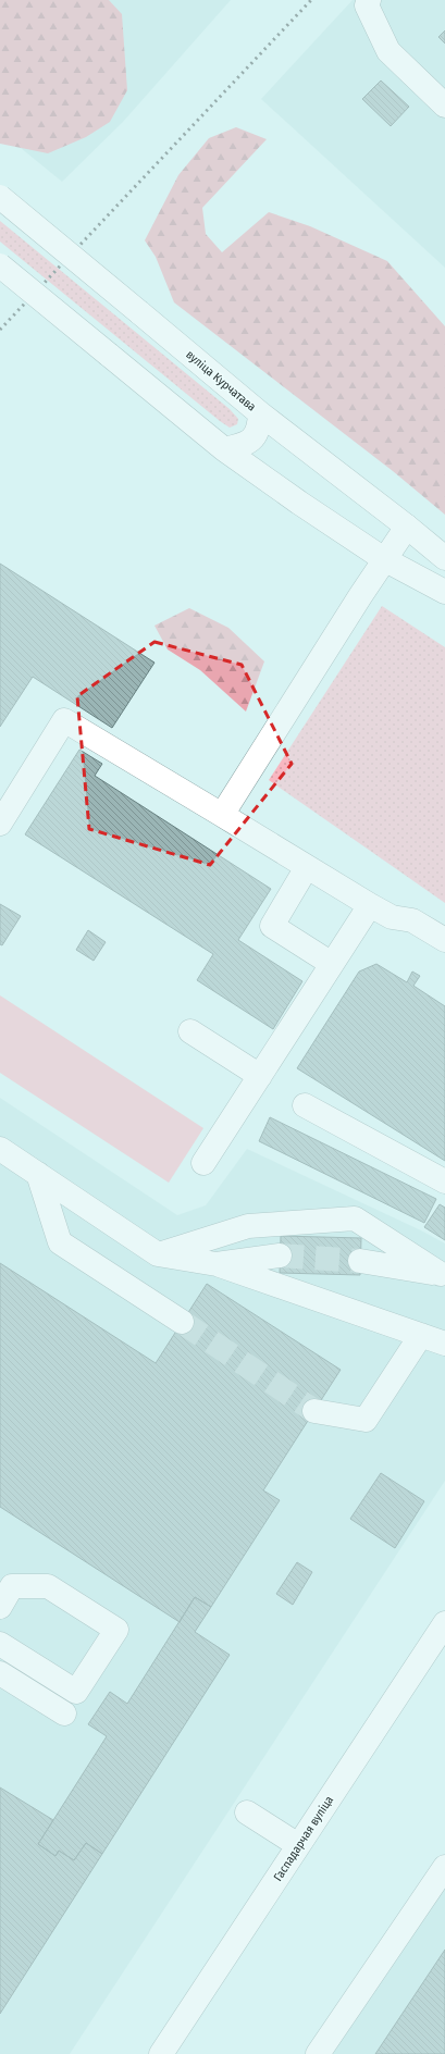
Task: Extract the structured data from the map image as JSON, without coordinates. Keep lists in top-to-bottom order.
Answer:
{
  "streets": {
    "main road": ["вуліца Курчатава", "Гаспадарчая вуліца"]
  }
}
